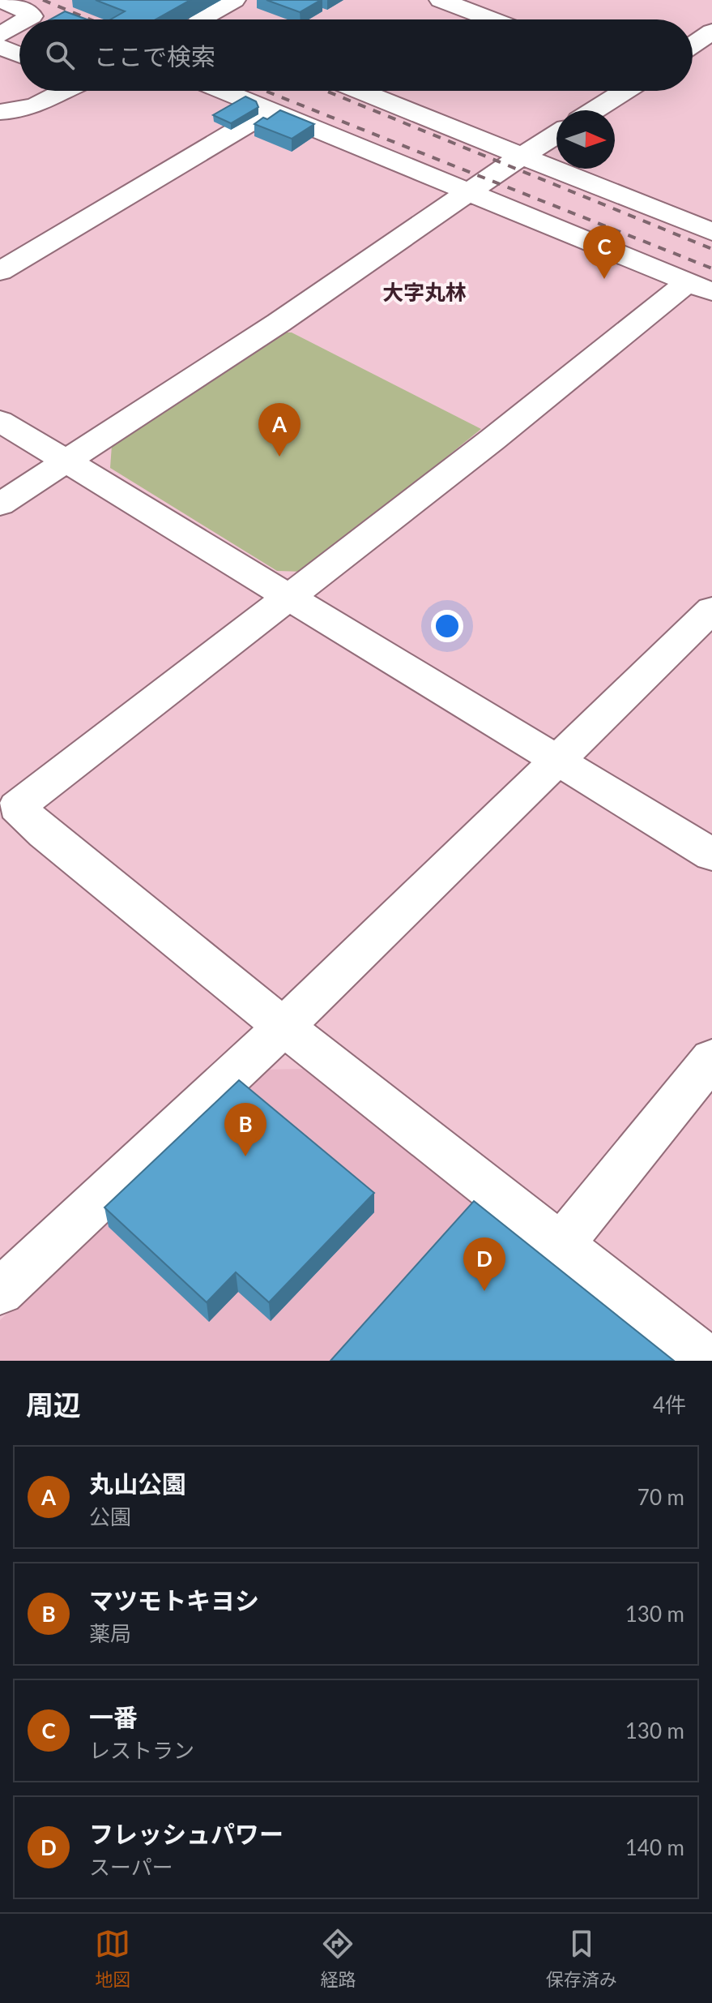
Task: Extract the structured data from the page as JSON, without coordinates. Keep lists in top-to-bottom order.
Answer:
{
  "districts": ["大字丸林"],
  "north": "right",
  "page": {
    "search": "ここで検索",
    "pins": [
      "C",
      "A",
      "B",
      "D"
    ],
    "heading": ["周辺", "4件"],
    "list": [
      {
        "mark": "A",
        "name": "丸山公園",
        "note": "公園",
        "value": "70 m"
      },
      {
        "mark": "B",
        "name": "マツモトキヨシ",
        "note": "薬局",
        "value": "130 m"
      },
      {
        "mark": "C",
        "name": "一番",
        "note": "レストラン",
        "value": "130 m"
      },
      {
        "mark": "D",
        "name": "フレッシュパワー",
        "note": "スーパー",
        "value": "140 m"
      }
    ],
    "nav": ["地図", "経路", "保存済み"]
  }
}
